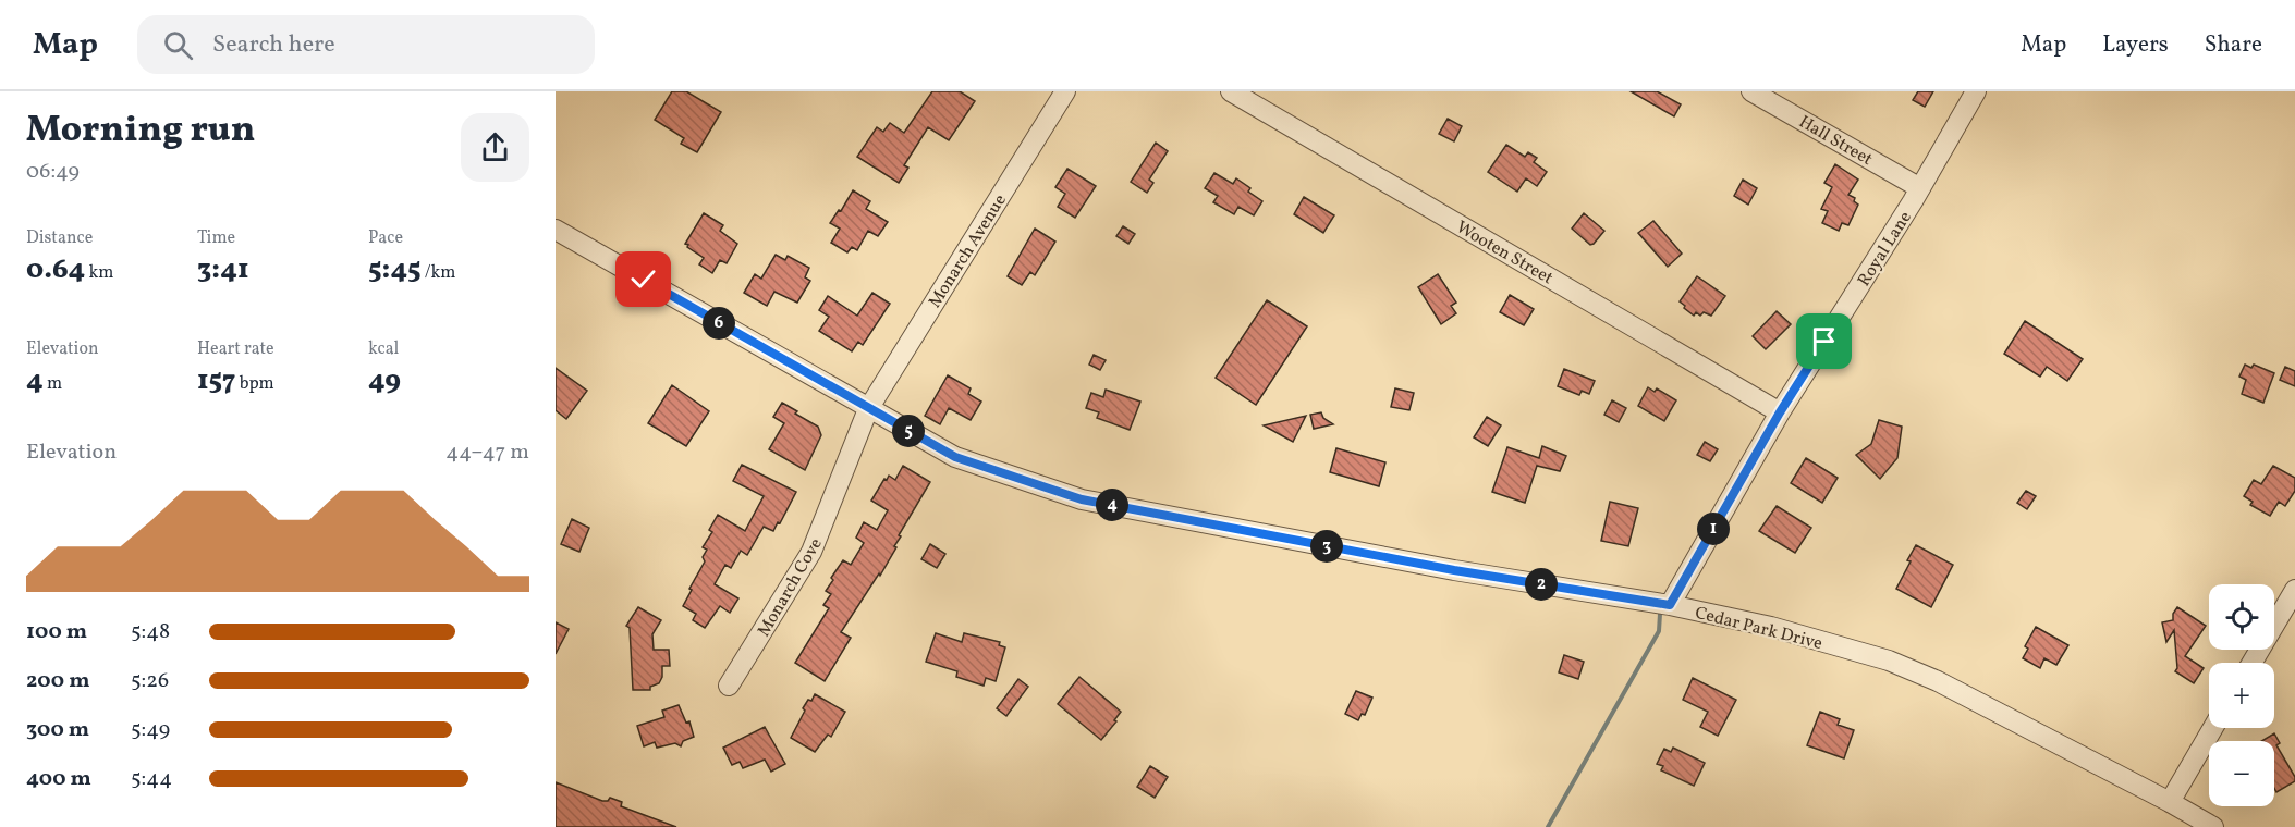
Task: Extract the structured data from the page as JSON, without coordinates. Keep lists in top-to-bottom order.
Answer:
{
  "streets": {
    "street": [
      "Hall Street",
      "Royal Lane",
      "Monarch Avenue",
      "Wooten Street",
      "Monarch Cove",
      "Cedar Park Drive"
    ]
  },
  "crossings": [
    ["Hall Street", "Royal Lane"],
    ["Royal Lane", "Wooten Street"],
    ["Royal Lane", "Cedar Park Drive"],
    ["Monarch Avenue", "Monarch Cove"],
    ["Monarch Avenue", "Cedar Park Drive"],
    ["Monarch Cove", "Cedar Park Drive"]
  ],
  "page": {
    "header": "Map",
    "search": "Search here",
    "nav": ["Map", "Layers", "Share"],
    "heading": ["Morning run", "06:49"],
    "stats": [
      ["Distance", "0.64 km"],
      ["Time", "3:41"],
      ["Pace", "5:45 /km"],
      ["Elevation", "4 m"],
      ["Heart rate", "157 bpm"],
      ["kcal", "49"]
    ],
    "pins": [
      "6",
      "5",
      "4",
      "1",
      "3",
      "2"
    ],
    "chart": ["Elevation", "44–47 m"],
    "map_buttons": ["+", "−"],
    "list": [
      {
        "name": "100 m",
        "note": "5:48"
      },
      {
        "name": "200 m",
        "note": "5:26"
      },
      {
        "name": "300 m",
        "note": "5:49"
      },
      {
        "name": "400 m",
        "note": "5:44"
      }
    ]
  }
}
